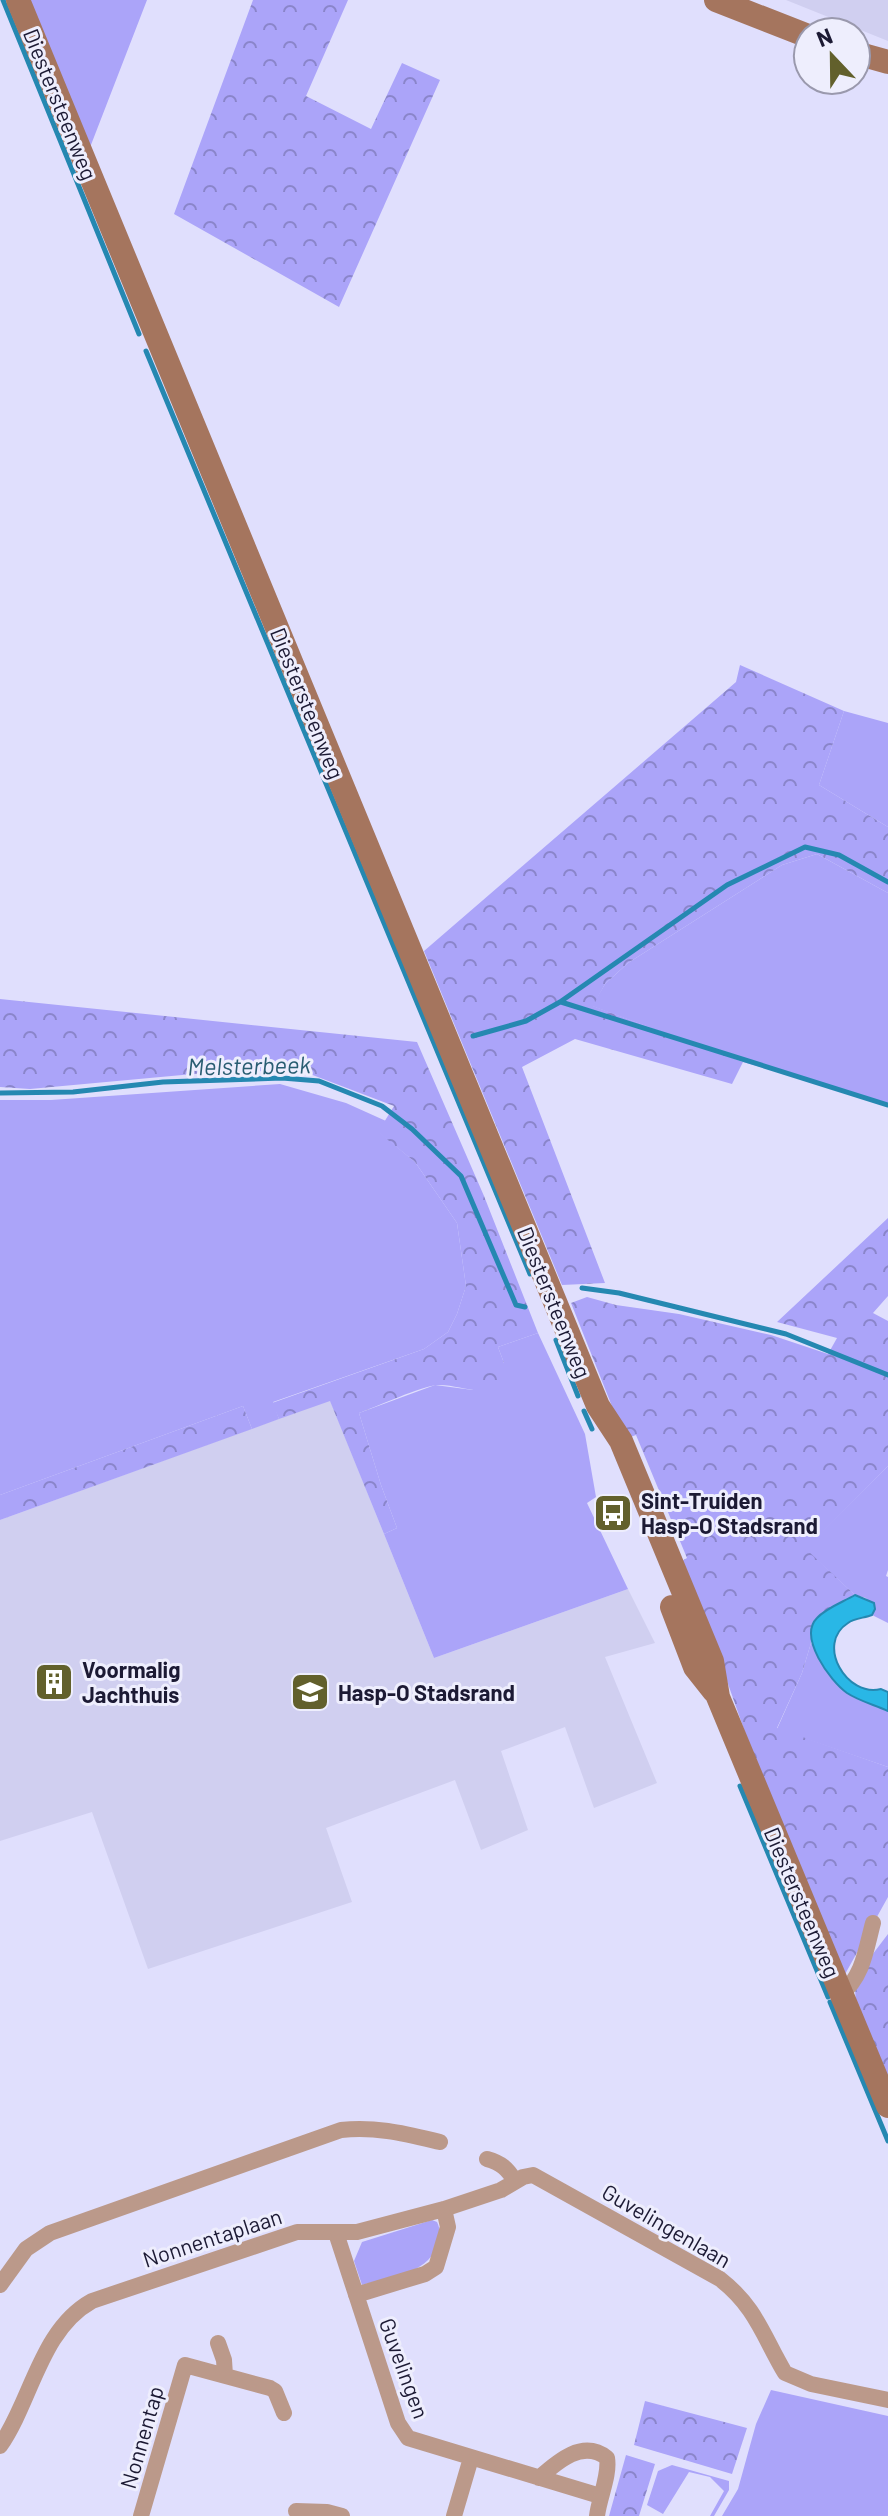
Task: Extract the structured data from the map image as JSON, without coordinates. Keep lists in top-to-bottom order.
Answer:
{
  "streets": {
    "main road": ["Diestersteenweg"],
    "street": [
      "Guvelingenlaan",
      "Nonnentaplaan",
      "Guvelingen",
      "Nonnentap"
    ]
  },
  "crossings": [
    ["Guvelingenlaan", "Nonnentaplaan"],
    ["Nonnentaplaan", "Guvelingen"]
  ],
  "water": ["Melsterbeek"],
  "places": {
    "bus stop": ["Sint-Truiden Hasp-O Stadsrand"],
    "building": ["Voormalig Jachthuis"],
    "school or university": ["Hasp-O Stadsrand"]
  },
  "north": "top"
}
